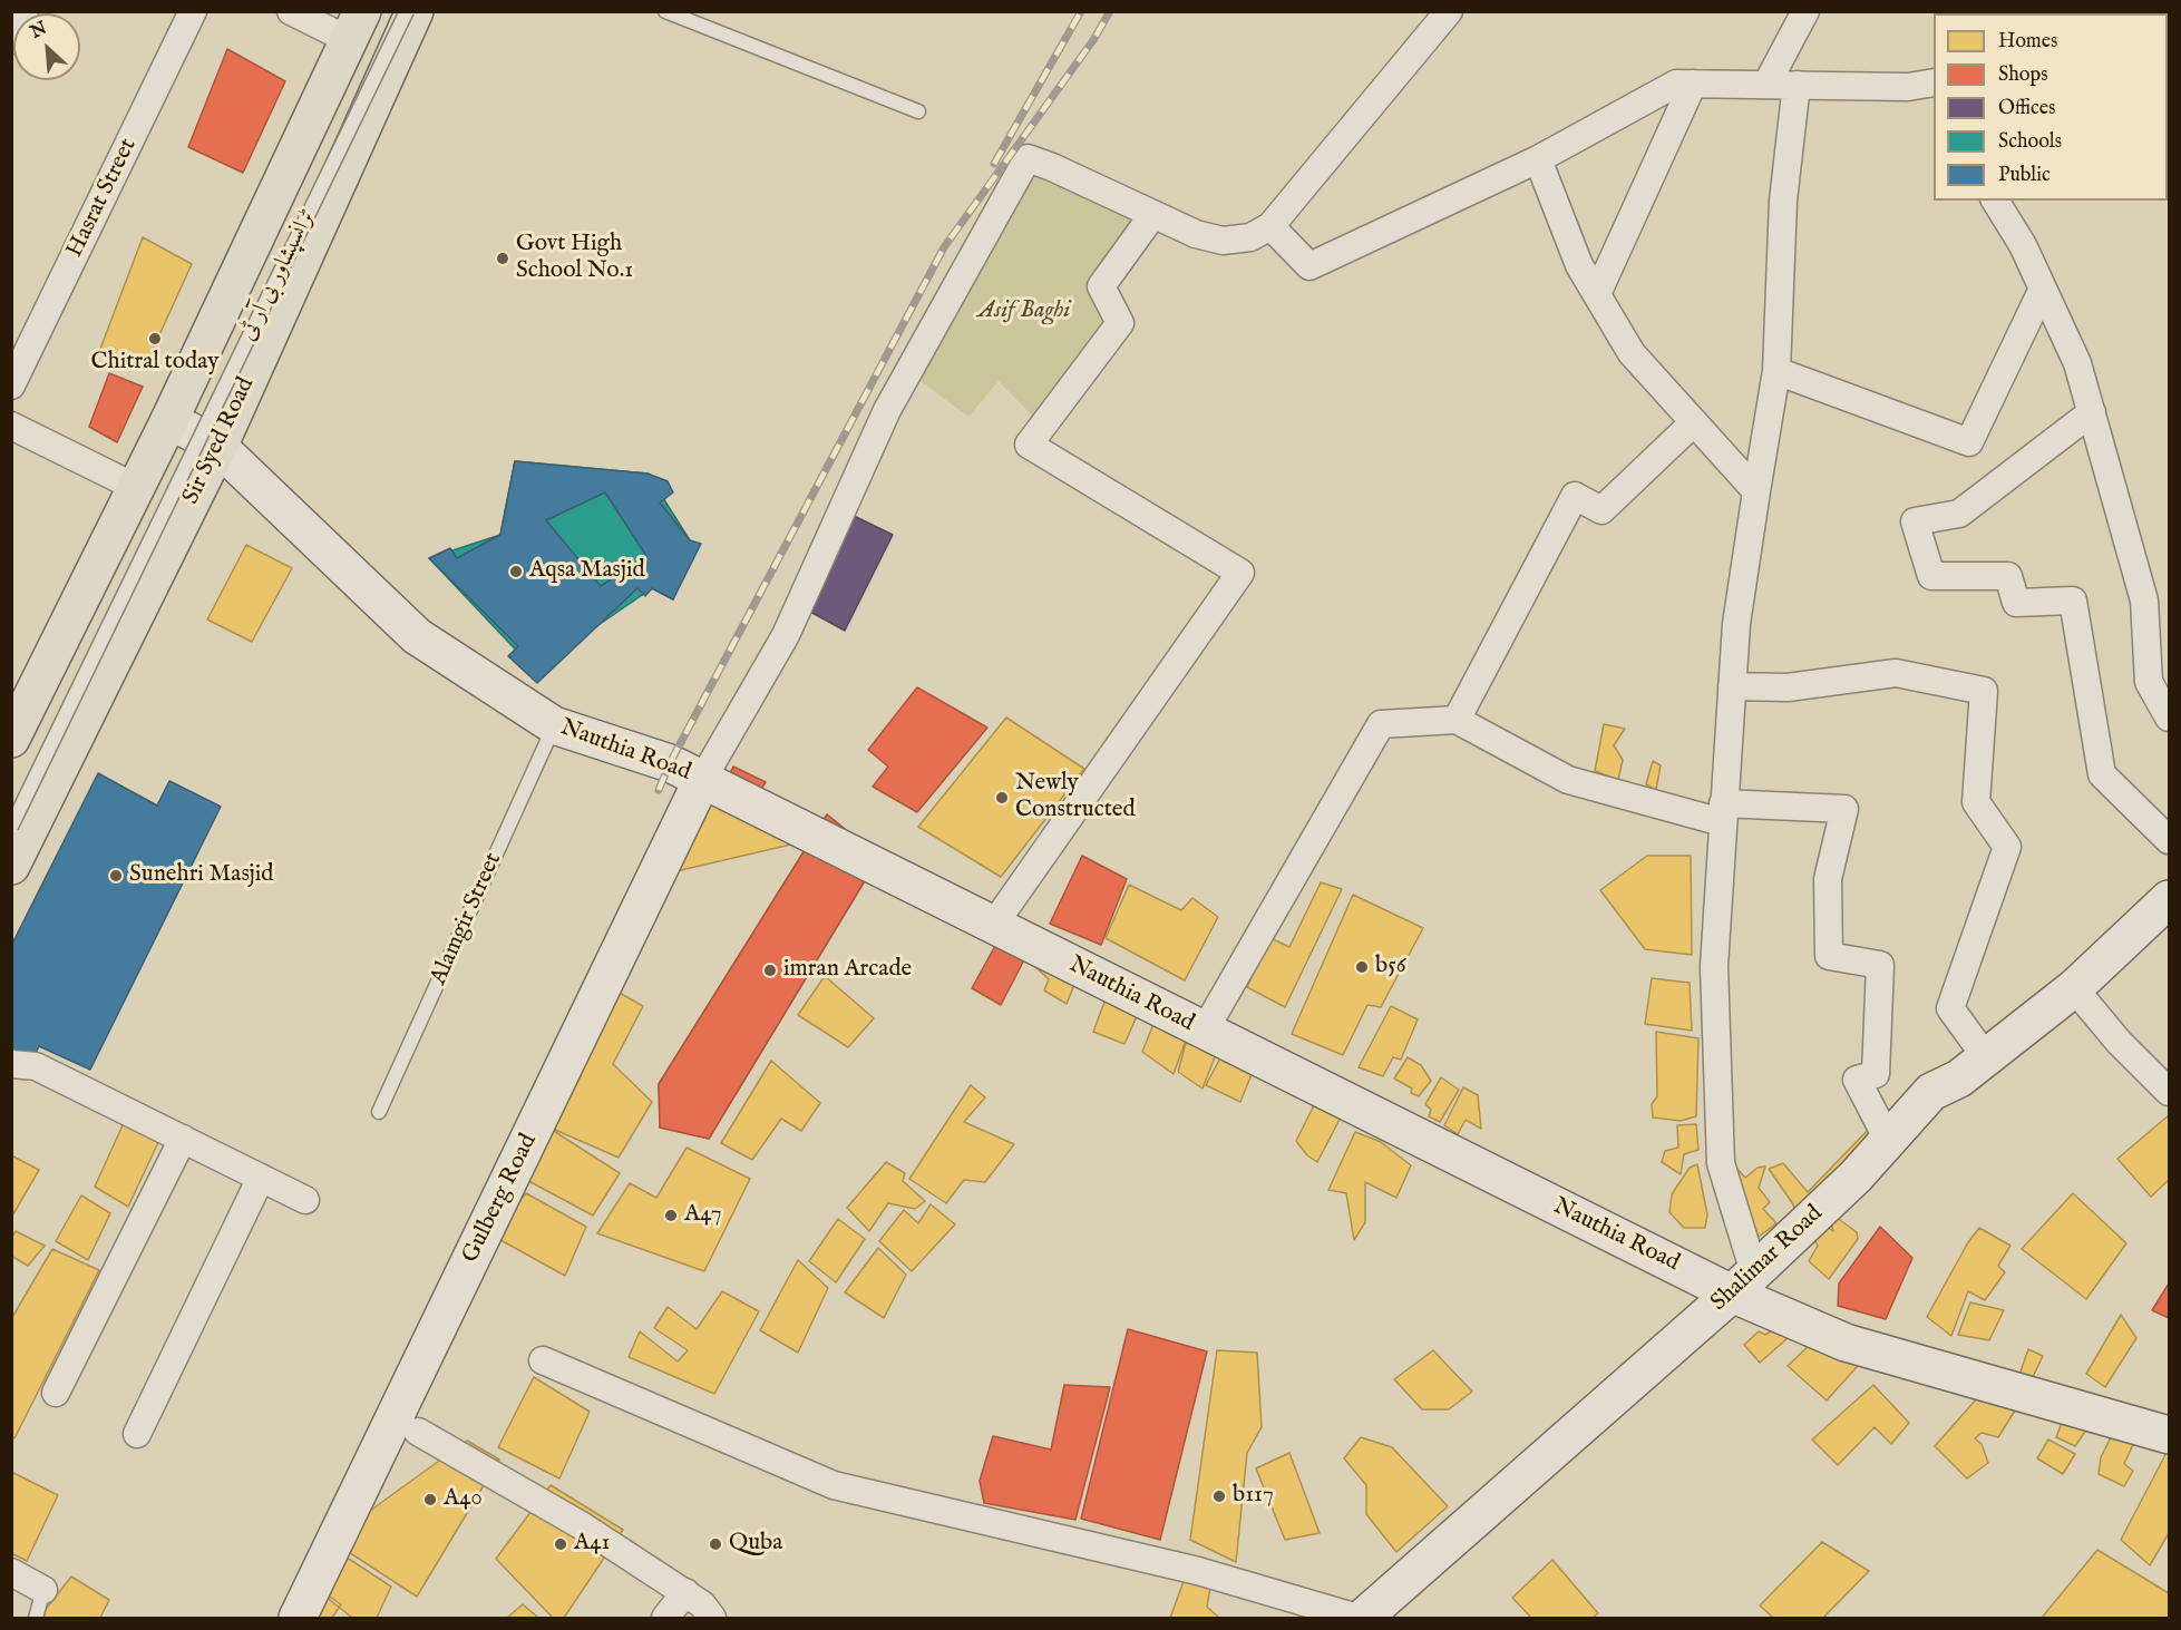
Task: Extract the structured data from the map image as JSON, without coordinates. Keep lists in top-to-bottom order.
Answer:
{
  "streets": {
    "main road": [
      "Sir Syed Road",
      "Nauthia Road",
      "Gulberg Road",
      "Shalimar Road"
    ],
    "street": ["Hasrat Street"],
    "lane": ["ٹرانسپشاور بی آر ٹی", "Alamgir Street"]
  },
  "crossings": [
    ["Sir Syed Road", "Nauthia Road"],
    ["Nauthia Road", "Alamgir Street"],
    ["Nauthia Road", "Gulberg Road"],
    ["Nauthia Road", "Shalimar Road"]
  ],
  "parks": ["Asif Baghi"],
  "places": [
    "Govt High School No.1",
    "Chitral today",
    "Aqsa Masjid",
    "Newly Constructed",
    "Sunehri Masjid",
    "b56",
    "imran Arcade",
    "A47",
    "b117",
    "A40",
    "A41",
    "Quba"
  ],
  "legend": [
    "Homes",
    "Shops",
    "Offices",
    "Schools",
    "Public"
  ],
  "north": "top left"
}
